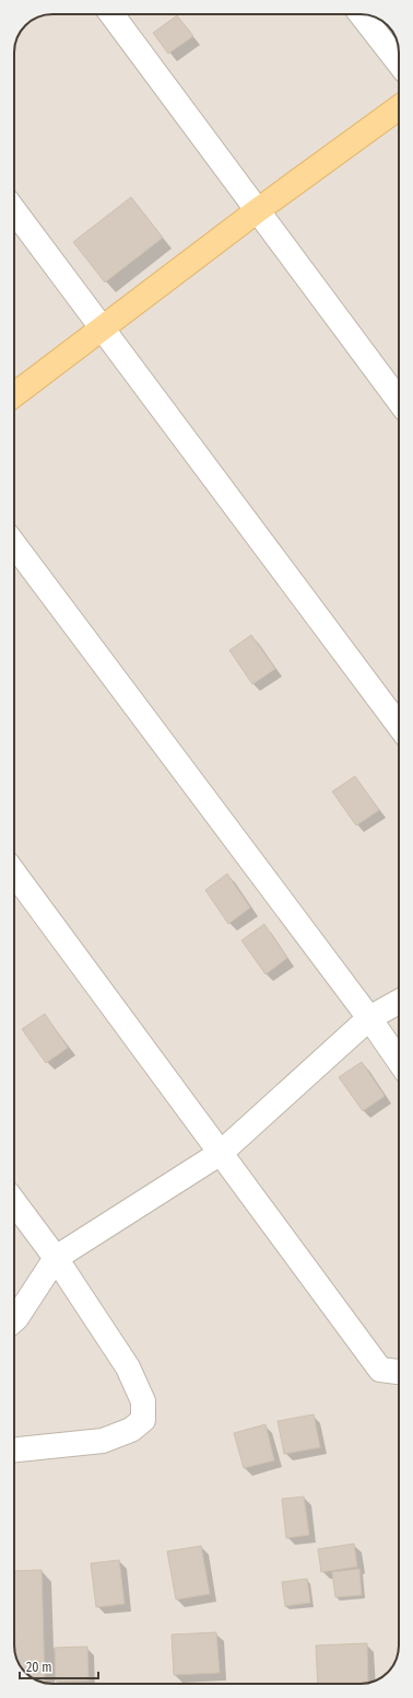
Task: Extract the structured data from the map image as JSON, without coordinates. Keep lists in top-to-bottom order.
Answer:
{
  "scale_bar": "20 m"
}
